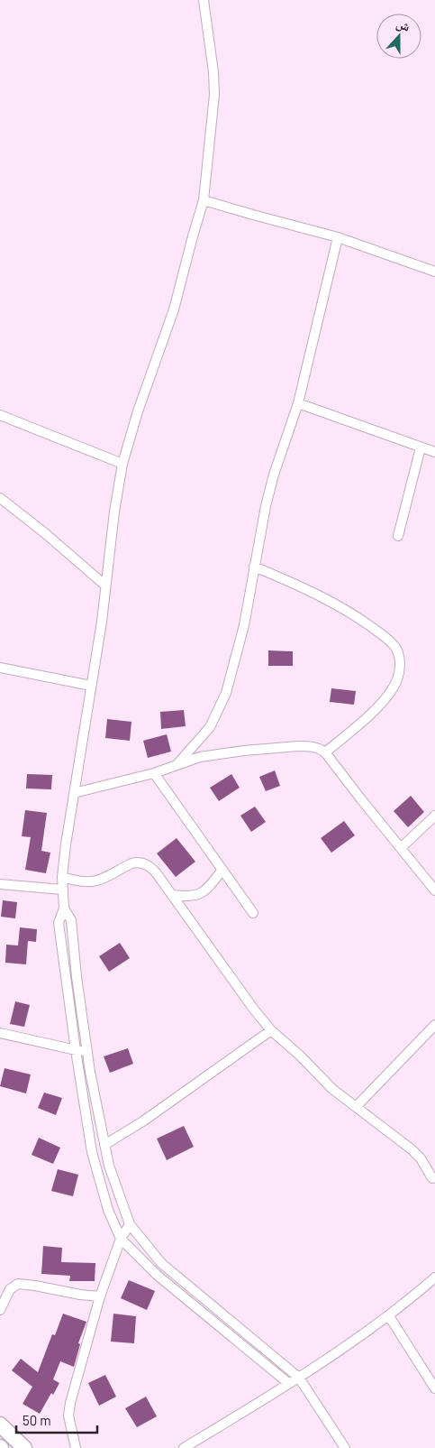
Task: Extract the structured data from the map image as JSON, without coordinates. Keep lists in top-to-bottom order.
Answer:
{
  "scale_bar": "50 m",
  "north": "top"
}
